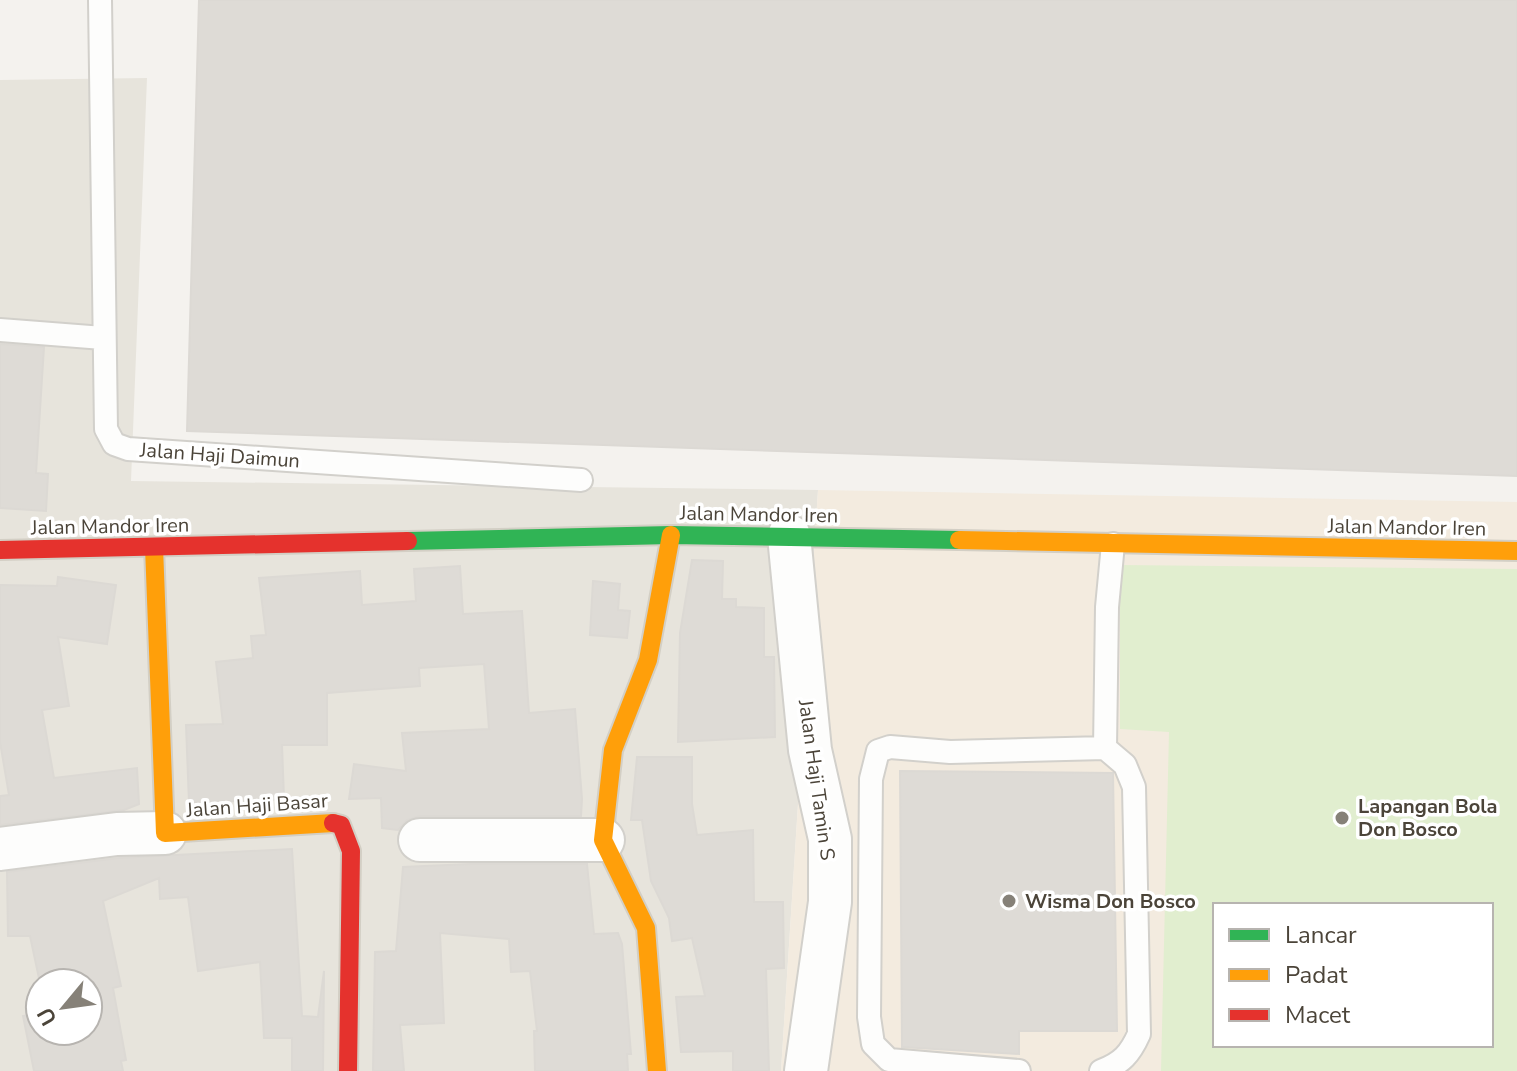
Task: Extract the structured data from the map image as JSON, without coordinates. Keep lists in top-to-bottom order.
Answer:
{
  "streets": {
    "street": ["Jalan Mandor Iren", "Jalan Haji Tamin S", "Jalan Haji Basar"],
    "lane": ["Jalan Haji Daimun"]
  },
  "crossings": [
    ["Jalan Mandor Iren", "Jalan Haji Tamin S"],
    ["Jalan Mandor Iren", "Jalan Haji Basar"]
  ],
  "places": ["Lapangan Bola Don Bosco", "Wisma Don Bosco"],
  "legend": ["Lancar", "Padat", "Macet"],
  "north": "bottom left"
}
